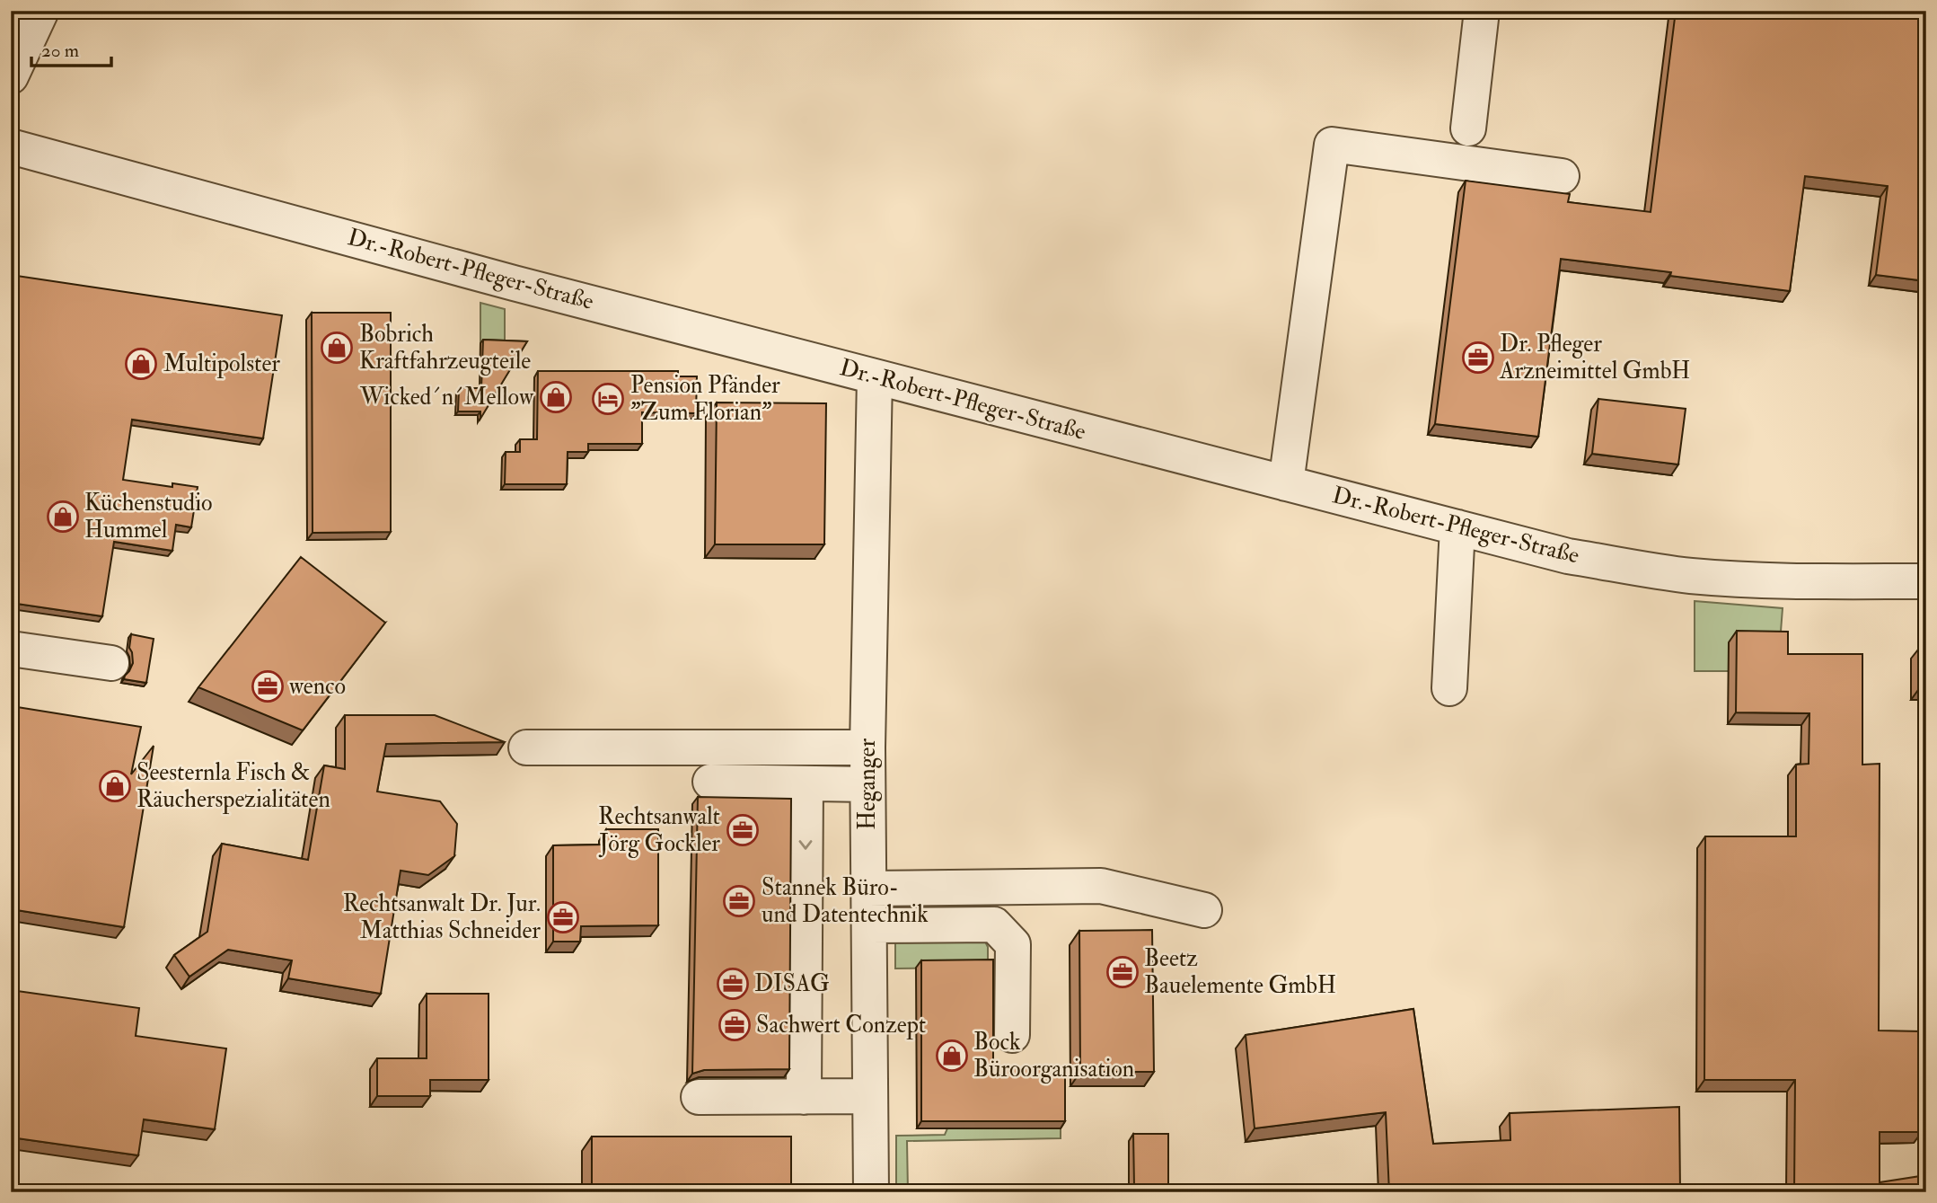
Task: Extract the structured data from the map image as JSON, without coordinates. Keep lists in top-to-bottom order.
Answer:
{
  "streets": {
    "street": ["Dr.-Robert-Pfleger-Straße", "Heganger"]
  },
  "crossings": [
    ["Dr.-Robert-Pfleger-Straße", "Heganger"]
  ],
  "places": {
    "shop": [
      "Bobrich Kraftfahrzeugteile",
      "Multipolster",
      "Wicked´n´Mellow",
      "Küchenstudio Hummel",
      "Seesternla Fisch & Räucherspezialitäten",
      "Bock Büroorganisation"
    ],
    "office": [
      "Dr. Pfleger Arzneimittel GmbH",
      "wenco",
      "Rechtsanwalt Jörg Gockler",
      "Stannek Büro- und Datentechnik",
      "Rechtsanwalt Dr. Jur. Matthias Schneider",
      "Beetz Bauelemente GmbH",
      "DISAG",
      "Sachwert Conzept"
    ],
    "hotel": ["Pension Pfänder \"Zum Florian\""]
  },
  "scale_bar": "20 m"
}
